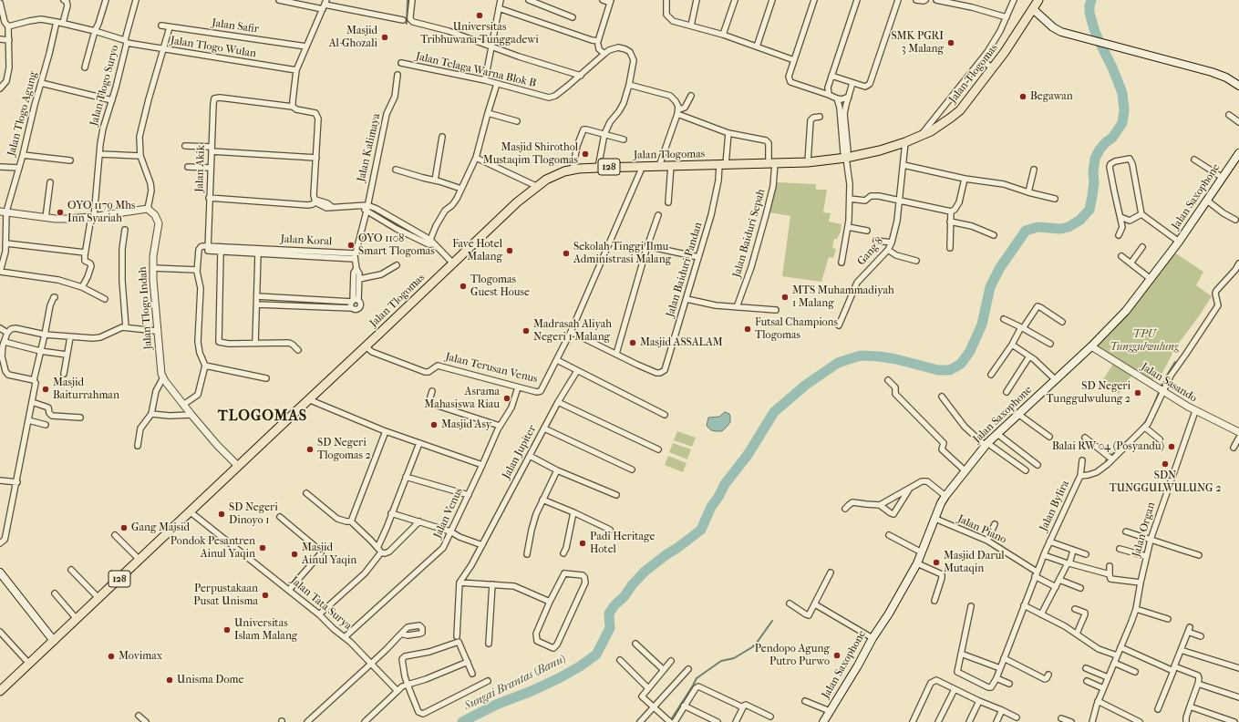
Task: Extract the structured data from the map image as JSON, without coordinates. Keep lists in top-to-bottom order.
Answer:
{
  "streets": {
    "main road": ["Jalan Tlogomas", "128", "Jalan Saxophone"],
    "street": [
      "Jalan Safir",
      "Jalan Tlogo Wulan",
      "Jalan Telaga Warna Blok B",
      "Jalan Tlogo Suryo",
      "Jalan Tlogo Agung",
      "Jalan Kalimaya",
      "Jalan Akik",
      "Jalan Baiduri Sepah",
      "Jalan Koral",
      "Gang 8",
      "Jalan Baiduri Pandan",
      "Jalan Tlogo Indah",
      "Jalan Terusan Venus",
      "Jalan Sasando",
      "Jalan Jupiter",
      "Jalan Bylira",
      "Jalan Venus",
      "Jalan Piano",
      "Jalan Organ",
      "Jalan Tata Surya"
    ]
  },
  "crossings": [
    ["Jalan Tlogo Wulan", "Jalan Tlogo Suryo"],
    ["Jalan Tlogomas", "128"],
    ["Jalan Tlogomas", "Jalan Baiduri Sepah"],
    ["Jalan Tlogomas", "Gang 8"],
    ["Jalan Tlogomas", "Jalan Baiduri Pandan"],
    ["Jalan Tlogomas", "Jalan Tlogo Indah"],
    ["Jalan Tlogomas", "Jalan Terusan Venus"],
    ["Jalan Tlogo Suryo", "Jalan Tlogo Agung"],
    ["128", "Jalan Tlogo Indah"],
    ["128", "Jalan Tata Surya"],
    ["Jalan Akik", "Jalan Koral"],
    ["Jalan Saxophone", "Jalan Sasando"],
    ["Jalan Saxophone", "Jalan Piano"],
    ["Jalan Baiduri Sepah", "Jalan Baiduri Pandan"],
    ["Jalan Terusan Venus", "Jalan Venus"],
    ["Jalan Sasando", "Jalan Bylira"],
    ["Jalan Sasando", "Jalan Organ"],
    ["Jalan Bylira", "Jalan Piano"],
    ["Jalan Venus", "Jalan Tata Surya"]
  ],
  "districts": ["TLOGOMAS"],
  "water": ["Sungai Brantas (Banu)"],
  "parks": ["TPU Tunggulwulung"],
  "places": [
    "Universitas Tribhuwana Tunggadewi",
    "Masjid Al-Ghozali",
    "SMK PGRI 3 Malang",
    "Begawan",
    "Masjid Shirothol Mustaqim Tlogomas",
    "OYO 1179 Mhs Inn Syariah",
    "OYO 1108 Smart Tlogomas",
    "Fave Hotel Malang",
    "Sekolah Tinggi Ilmu Administrasi Malang",
    "Tlogomas Guest House",
    "MTS Muhammadiyah 1 Malang",
    "Futsal Champions Tlogomas",
    "Madrasah Aliyah Negeri 1 Malang",
    "Masjid ASSALAM",
    "Masjid Baiturrahman",
    "SD Negeri Tunggulwulung 2",
    "Asrama Mahasiswa Riau",
    "Masjid Asy",
    "Balai RW 04 (Posyandu)",
    "SD Negeri Tlogomas 2",
    "SDN TUNGGULWULUNG 2",
    "SD Negeri Dinoyo 1",
    "Gang Majsid",
    "Padi Heritage Hotel",
    "Pondok Pesantren Ainul Yaqin",
    "Masjid Ainul Yaqin",
    "Masjid Darul Mutaqin",
    "Perpustakaan Pusat Unisma",
    "Universitas Islam Malang",
    "Pendopo Agung Putro Purwo",
    "Movimax",
    "Unisma Dome"
  ]
}
